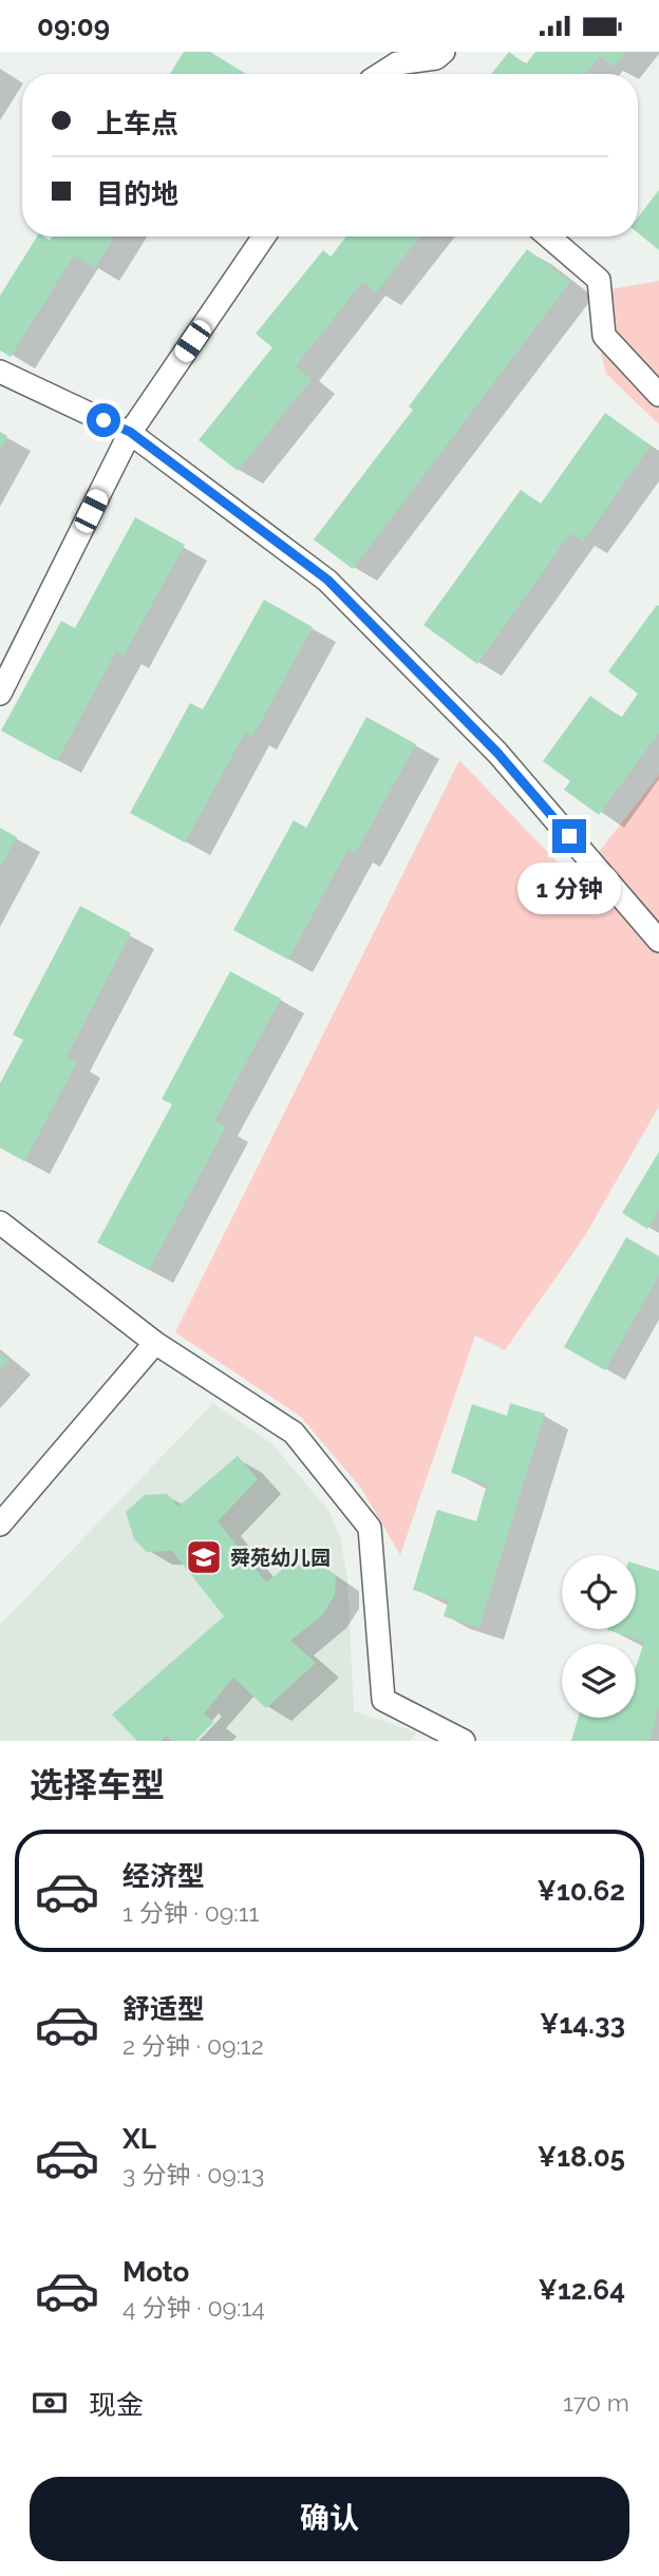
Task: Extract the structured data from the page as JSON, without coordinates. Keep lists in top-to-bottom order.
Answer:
{
  "places": {
    "school or university": ["舜苑幼儿园"]
  },
  "page": {
    "status": "09:09",
    "banner": ["上车点", "目的地"],
    "bubble": "1 分钟",
    "heading": "选择车型",
    "list": [
      {
        "name": "经济型",
        "note": "1 分钟 · 09:11",
        "value": "¥10.62"
      },
      {
        "name": "舒适型",
        "note": "2 分钟 · 09:12",
        "value": "¥14.33"
      },
      {
        "name": "XL",
        "note": "3 分钟 · 09:13",
        "value": "¥18.05"
      },
      {
        "name": "Moto",
        "note": "4 分钟 · 09:14",
        "value": "¥12.64"
      }
    ],
    "pay": ["现金", "170 m"],
    "buttons": "确认"
  }
}
